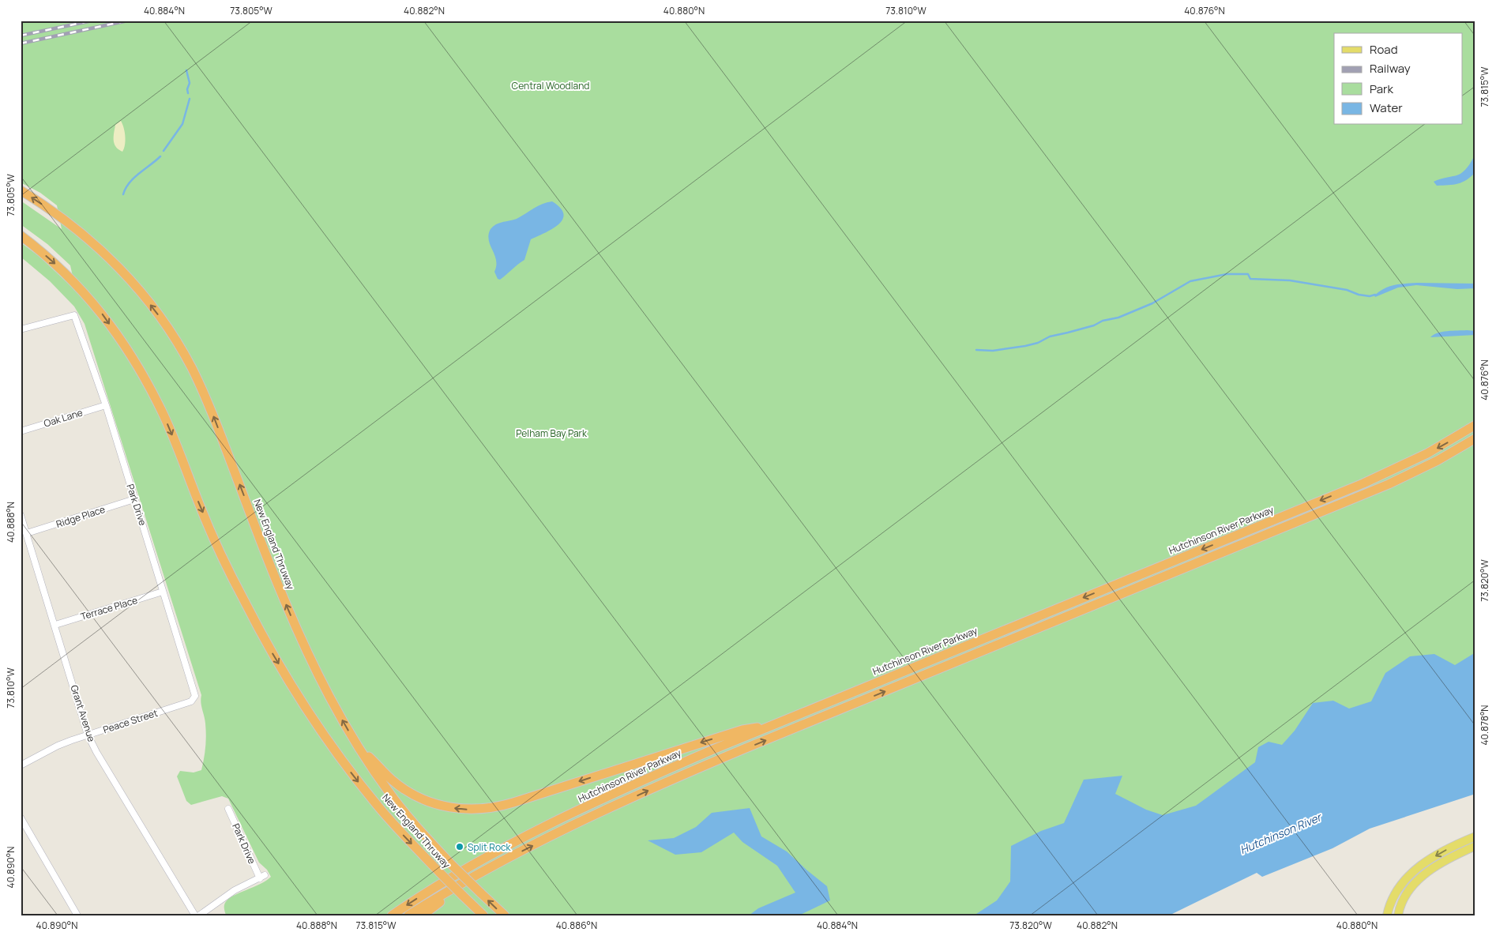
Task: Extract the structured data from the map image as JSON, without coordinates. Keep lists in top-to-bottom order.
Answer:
{
  "streets": {
    "highway": ["Hutchinson River Parkway", "New England Thruway"],
    "street": [
      "Oak Lane",
      "Park Drive",
      "Ridge Place",
      "Terrace Place",
      "Grant Avenue",
      "Peace Street"
    ]
  },
  "crossings": [
    ["Oak Lane", "Park Drive"],
    ["Park Drive", "Ridge Place"],
    ["Park Drive", "Terrace Place"],
    ["Park Drive", "Peace Street"],
    ["Ridge Place", "Grant Avenue"],
    ["Terrace Place", "Grant Avenue"],
    ["Grant Avenue", "Peace Street"]
  ],
  "water": ["Hutchinson River"],
  "parks": ["Central Woodland", "Pelham Bay Park"],
  "places": ["Split Rock"],
  "legend": [
    "Road",
    "Railway",
    "Park",
    "Water"
  ],
  "coordinates": [
    "40.884°N",
    "73.805°W",
    "40.882°N",
    "40.880°N",
    "73.810°W",
    "40.876°N",
    "73.815°W",
    "40.888°N",
    "73.820°W",
    "40.878°N",
    "40.890°N",
    "40.886°N"
  ]
}
